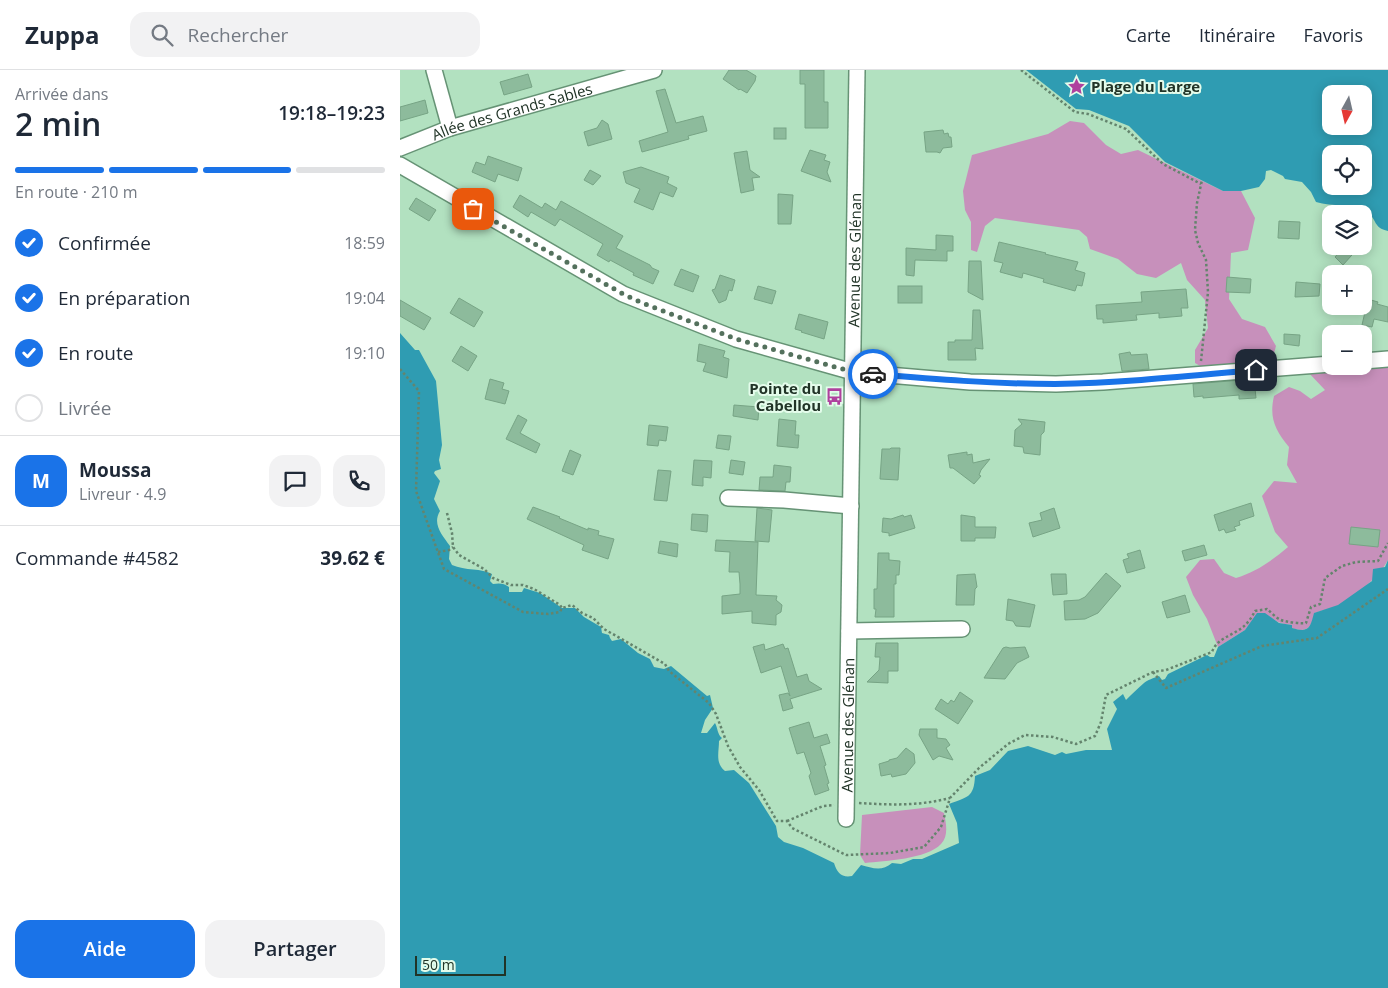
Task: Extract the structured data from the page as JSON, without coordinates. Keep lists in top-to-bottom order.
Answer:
{
  "streets": {
    "street": ["Allée des Grands Sables", "Avenue des Glénan"]
  },
  "places": {
    "place": ["Plage du Large"],
    "bus stop": ["Pointe du Cabellou"]
  },
  "scale_bar": "50 m",
  "north": "bottom",
  "page": {
    "header": "Zuppa",
    "search": "Rechercher",
    "nav": ["Carte", "Itinéraire", "Favoris"],
    "heading": ["2 min", "Arrivée dans", "19:18–19:23"],
    "panel": [
      "Moussa",
      "Livreur · 4.9",
      "Commande #4582",
      "39.62 €"
    ],
    "map_buttons": ["+", "−"],
    "bar": "En route · 210 m",
    "list": [
      ["Confirmée", "18:59"],
      ["En préparation", "19:04"],
      ["En route", "19:10"],
      "Livrée"
    ],
    "round": "M",
    "buttons": ["Aide", "Partager"],
    "scale": "50 m"
  }
}
